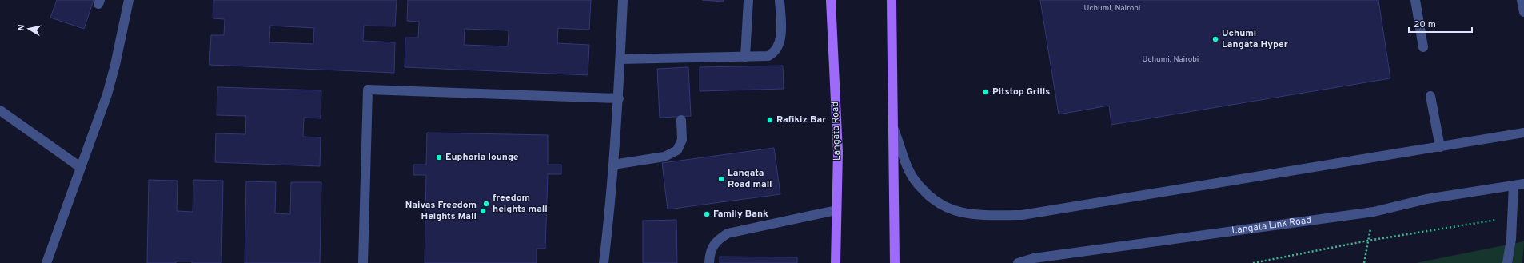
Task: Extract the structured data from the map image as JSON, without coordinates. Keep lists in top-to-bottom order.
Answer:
{
  "streets": {
    "main road": ["Langata Road"],
    "street": ["Langata Link Road"]
  },
  "places": [
    "Uchumi Langata Hyper",
    "Pitstop Grills",
    "Rafikiz Bar",
    "Euphoria lounge",
    "Langata Road mall",
    "freedom heights mall",
    "Naivas Freedom Heights Mall",
    "Family Bank"
  ],
  "house_numbers": ["Uchumi, Nairobi", "Uchumi, Nairobi"],
  "scale_bar": "20 m",
  "north": "left"
}
